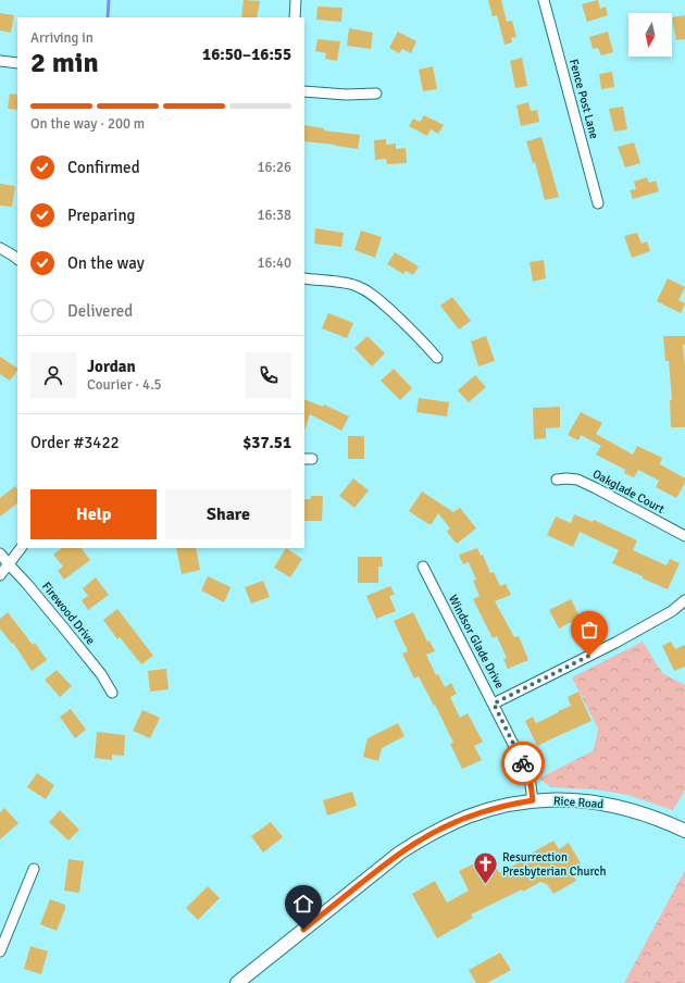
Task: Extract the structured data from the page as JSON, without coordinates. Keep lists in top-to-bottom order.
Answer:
{
  "streets": {
    "street": [
      "Fence Post Lane",
      "Oakglade Court",
      "Firewood Drive",
      "Windsor Glade Drive",
      "Rice Road"
    ]
  },
  "crossings": [
    ["Windsor Glade Drive", "Rice Road"]
  ],
  "places": {
    "church": ["Resurrection Presbyterian Church"]
  },
  "north": "bottom",
  "page": {
    "heading": ["2 min", "Arriving in", "16:50–16:55"],
    "panel": [
      "Jordan",
      "Courier · 4.5",
      "Order #3422",
      "$37.51"
    ],
    "bar": "On the way · 200 m",
    "list": [
      ["Confirmed", "16:26"],
      ["Preparing", "16:38"],
      ["On the way", "16:40"],
      "Delivered"
    ],
    "buttons": ["Help", "Share"]
  }
}
